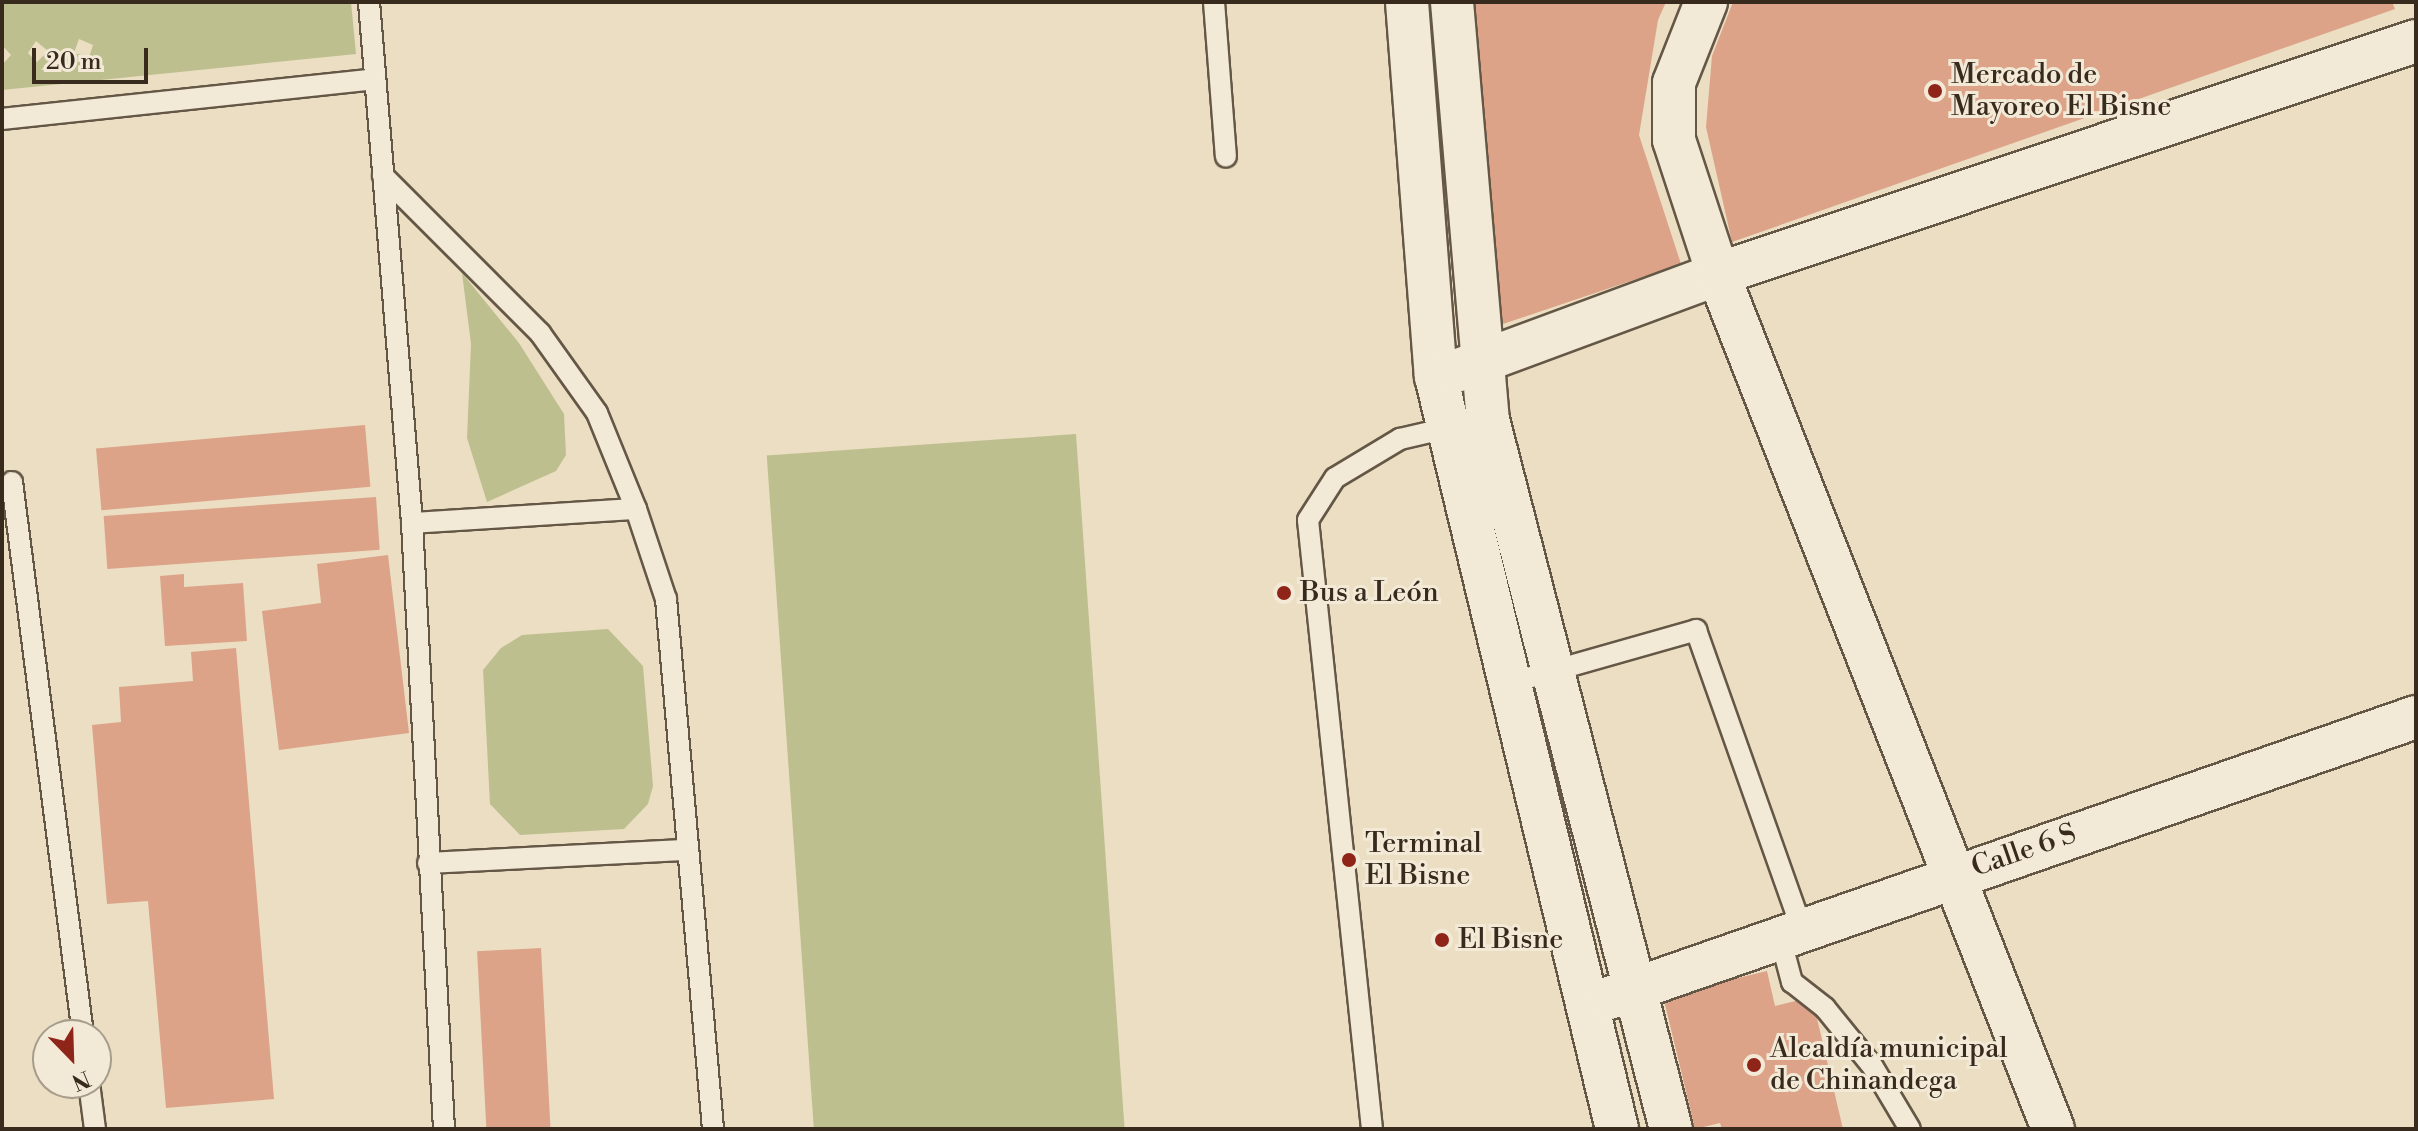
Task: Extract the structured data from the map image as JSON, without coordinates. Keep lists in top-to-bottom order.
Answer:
{
  "streets": {
    "street": ["Calle 6 S"]
  },
  "places": [
    "Mercado de Mayoreo El Bisne",
    "Bus a León",
    "Terminal El Bisne",
    "El Bisne",
    "Alcaldía municipal de Chinandega"
  ],
  "scale_bar": "20 m",
  "north": "bottom right"
}
